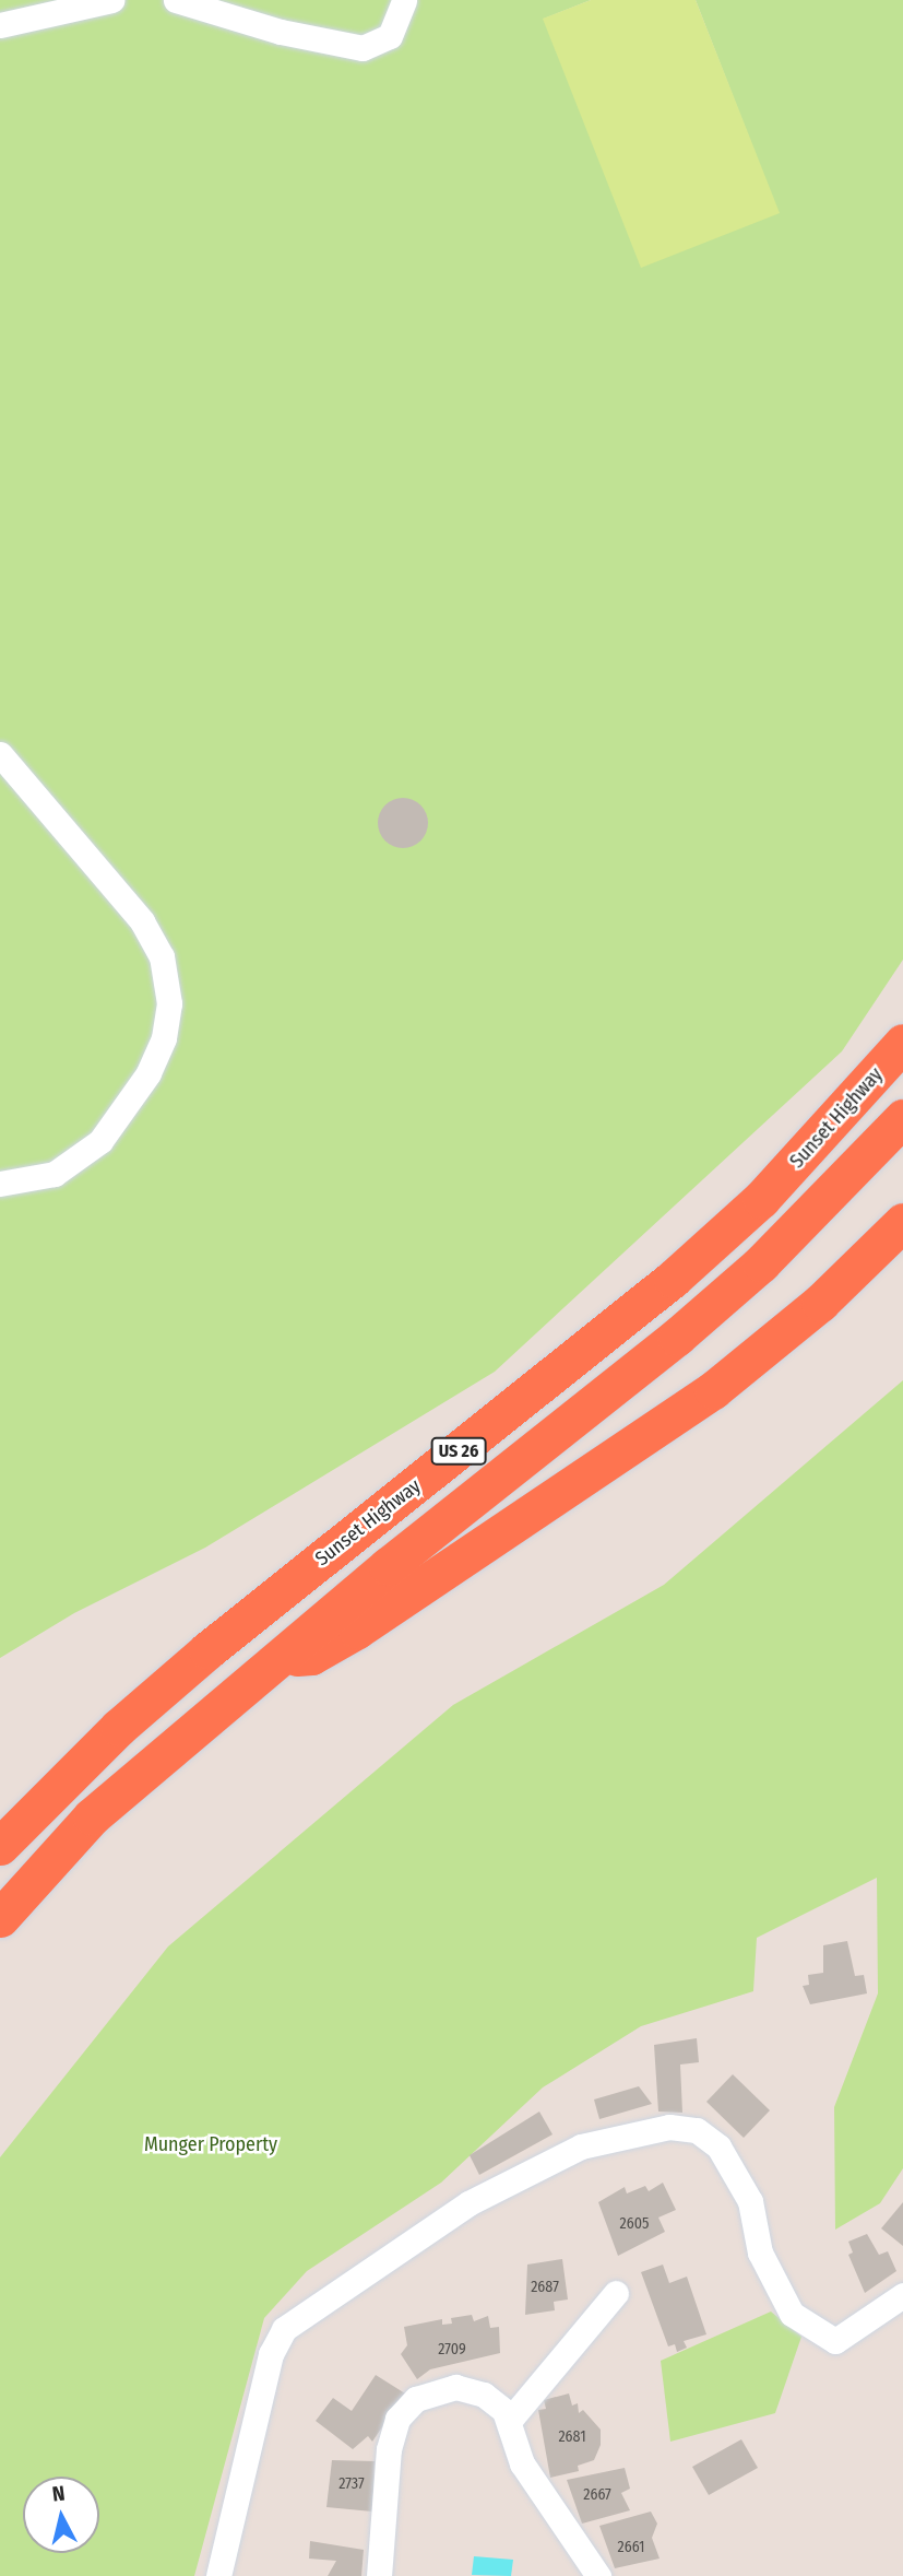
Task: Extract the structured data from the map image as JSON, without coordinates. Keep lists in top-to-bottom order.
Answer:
{
  "streets": {
    "highway": ["Sunset Highway", "US 26"]
  },
  "parks": ["Munger Property"],
  "house_numbers": [
    "2605",
    "2687",
    "2709",
    "2681",
    "2737",
    "2667",
    "2661"
  ],
  "north": "top"
}
